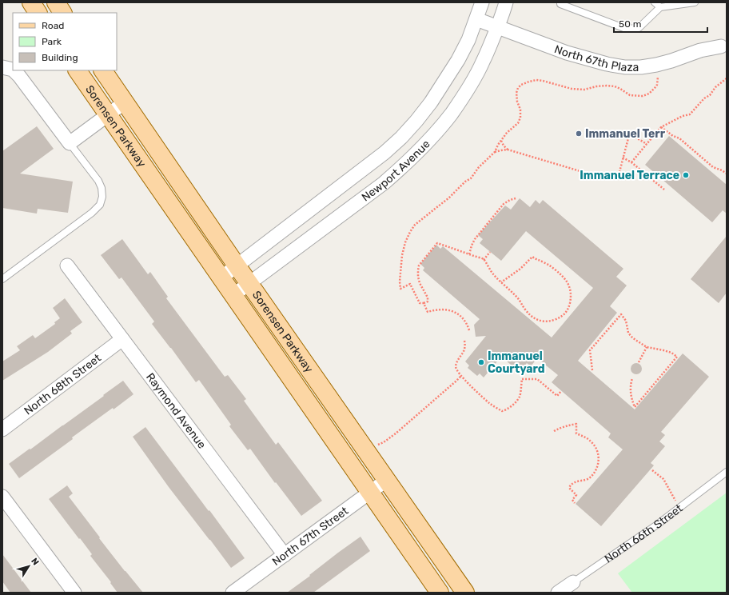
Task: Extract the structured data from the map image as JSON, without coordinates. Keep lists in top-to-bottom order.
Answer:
{
  "streets": {
    "main road": ["Sorensen Parkway"],
    "street": [
      "North 67th Plaza",
      "Newport Avenue",
      "North 68th Street",
      "Raymond Avenue",
      "North 66th Street",
      "North 67th Street"
    ]
  },
  "crossings": [
    ["North 67th Plaza", "Newport Avenue"],
    ["Sorensen Parkway", "Newport Avenue"],
    ["Sorensen Parkway", "North 67th Street"],
    ["North 68th Street", "Raymond Avenue"],
    ["Raymond Avenue", "North 67th Street"]
  ],
  "places": ["Immanuel Terr", "Immanuel Terrace", "Immanuel Courtyard"],
  "legend": ["Road", "Park", "Building"],
  "scale_bar": "50 m",
  "north": "top right"
}
